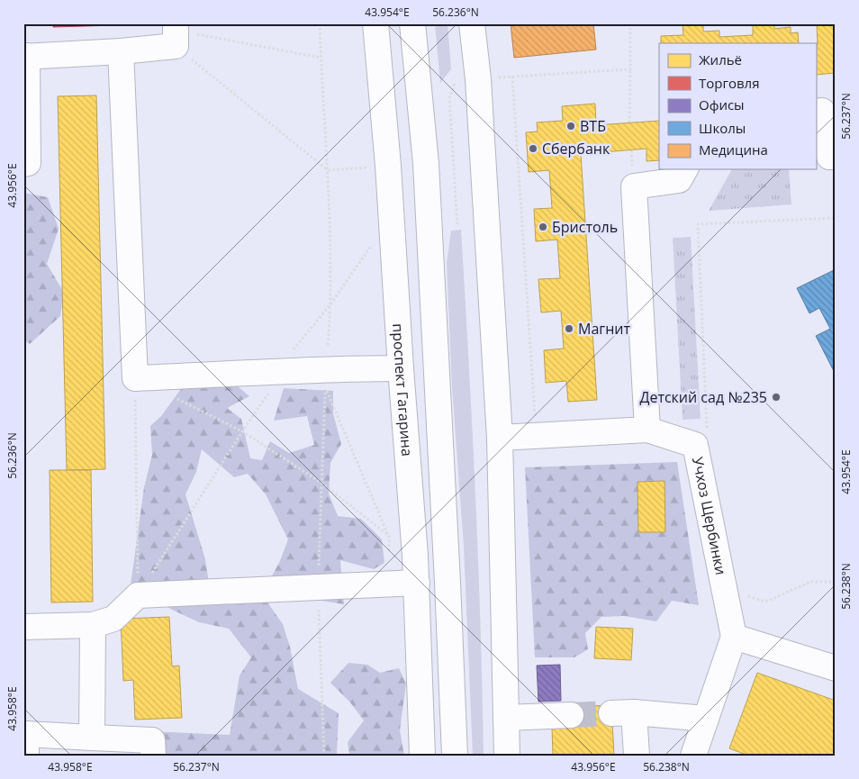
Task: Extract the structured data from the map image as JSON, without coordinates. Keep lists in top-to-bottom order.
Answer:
{
  "streets": {
    "main road": ["проспект Гагарина", "Учхоз Щербинки"]
  },
  "places": [
    "ВТБ",
    "Сбербанк",
    "Бристоль",
    "Магнит",
    "Детский сад №235"
  ],
  "legend": [
    "Жильё",
    "Торговля",
    "Офисы",
    "Школы",
    "Медицина"
  ],
  "coordinates": [
    "43.954°E",
    "56.236°N",
    "56.237°N",
    "43.956°E",
    "56.238°N",
    "43.958°E"
  ]
}
